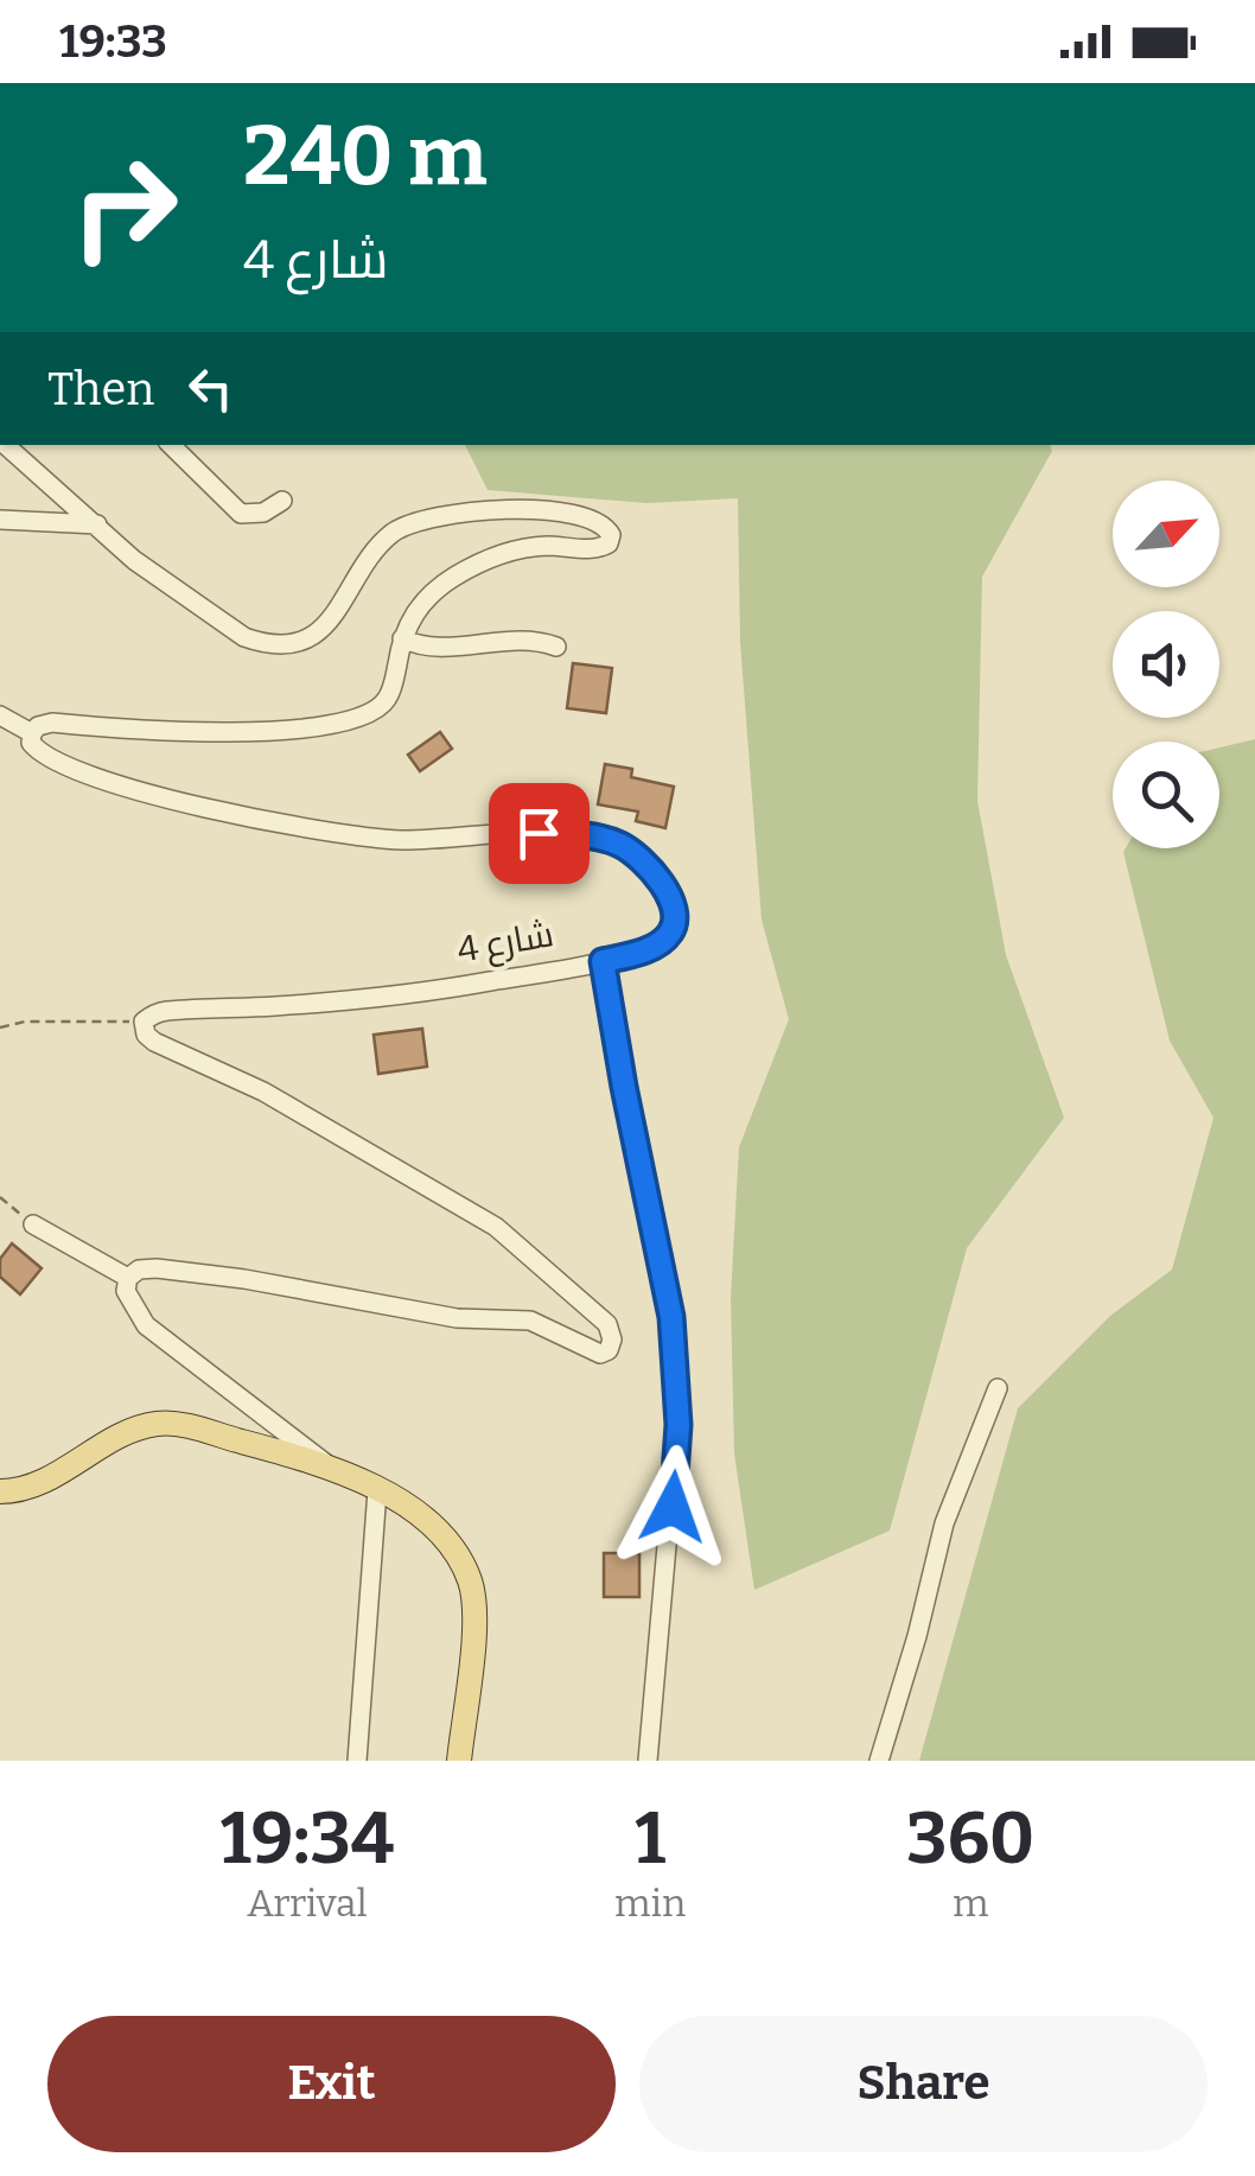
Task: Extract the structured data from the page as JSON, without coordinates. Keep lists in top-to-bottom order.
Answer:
{
  "streets": {
    "street": ["شارع 4"]
  },
  "north": "top right",
  "page": {
    "status": "19:33",
    "turn": ["240 m", "شارع 4"],
    "then": "Then",
    "eta": [
      "19:34",
      "Arrival",
      "1",
      "min",
      "360",
      "m"
    ],
    "buttons": ["Exit", "Share"]
  }
}
